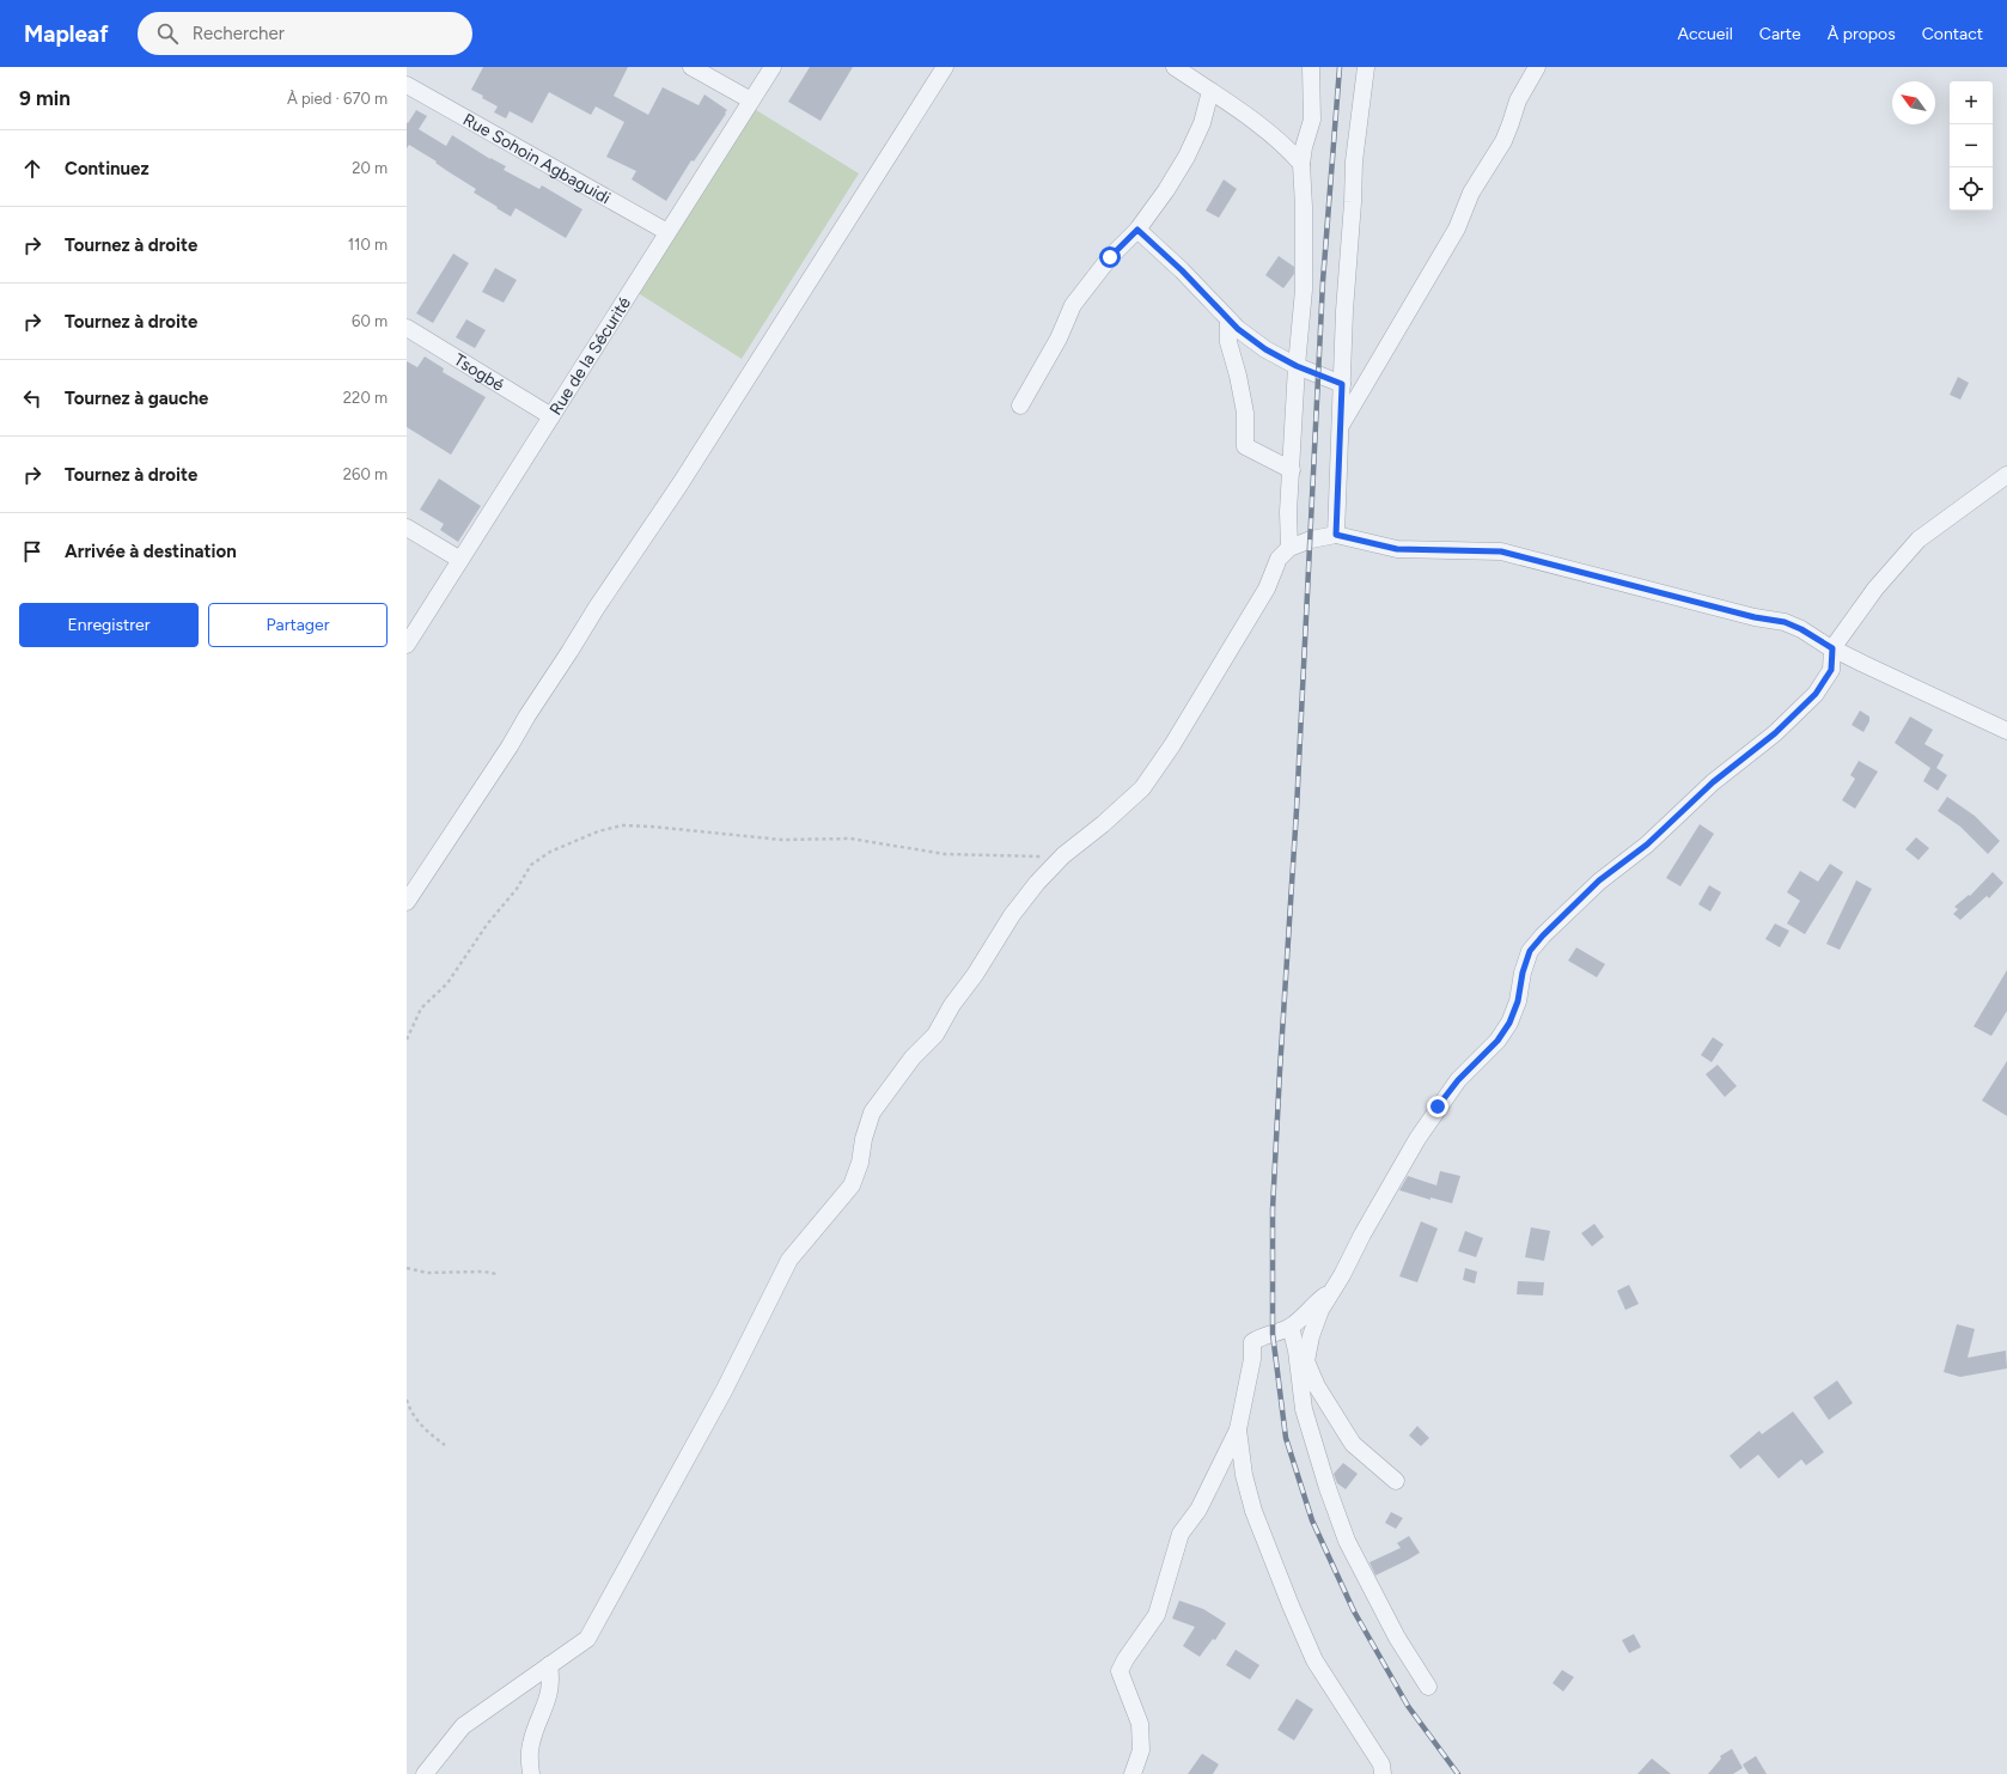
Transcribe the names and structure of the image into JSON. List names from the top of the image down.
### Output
{
  "streets": {
    "street": ["Rue Sohoin Agbaguidi", "Rue de la Sécurité", "Tsogbé"]
  },
  "crossings": [
    ["Rue Sohoin Agbaguidi", "Rue de la Sécurité"],
    ["Rue de la Sécurité", "Tsogbé"]
  ],
  "north": "top left",
  "page": {
    "header": "Mapleaf",
    "search": "Rechercher",
    "nav": [
      "Accueil",
      "Carte",
      "À propos",
      "Contact"
    ],
    "heading": ["9 min", "À pied · 670 m"],
    "map_buttons": ["+", "−"],
    "list": [
      ["Continuez", "20 m"],
      ["Tournez à droite", "110 m"],
      ["Tournez à droite", "60 m"],
      ["Tournez à gauche", "220 m"],
      ["Tournez à droite", "260 m"],
      "Arrivée à destination"
    ],
    "buttons": ["Enregistrer", "Partager"]
  }
}
